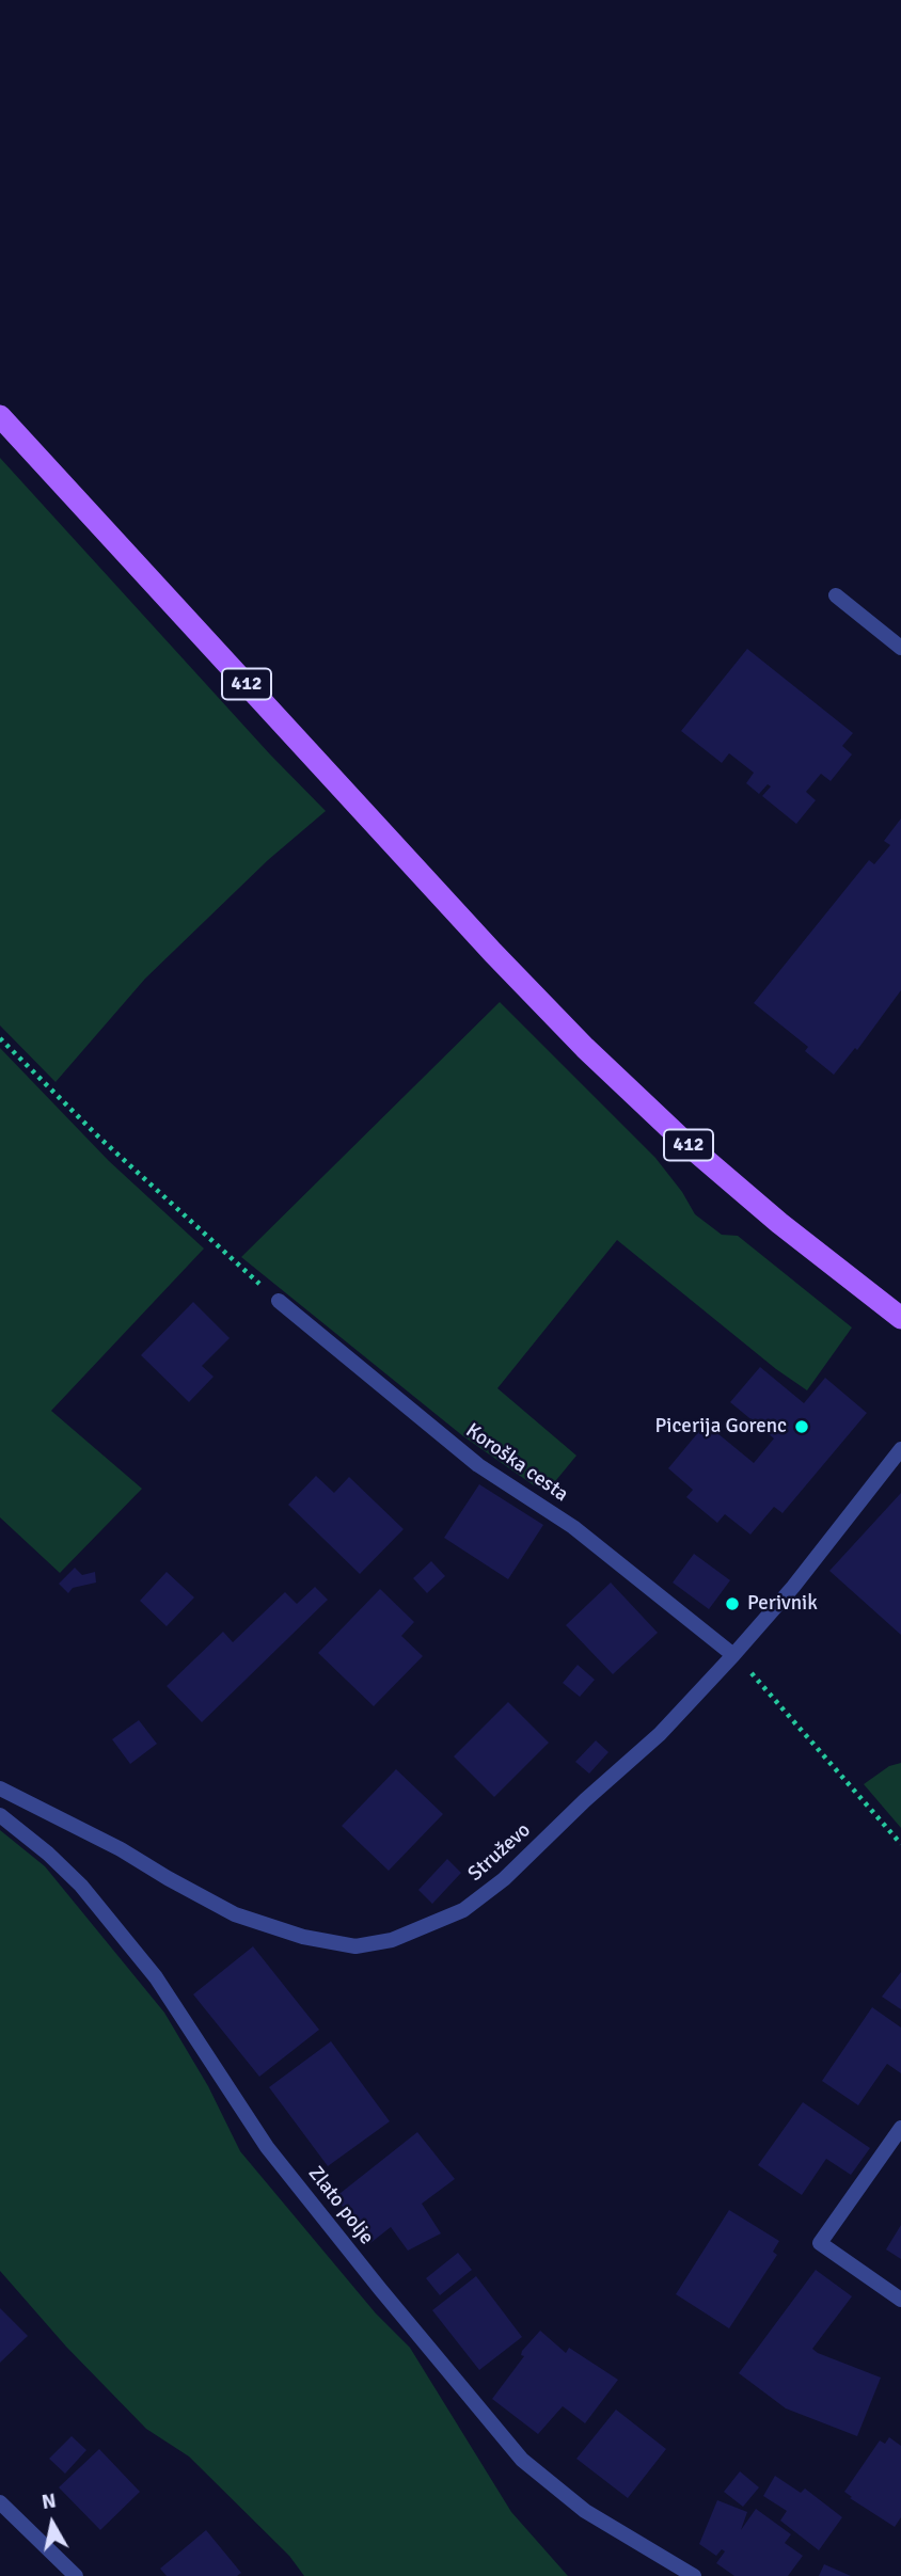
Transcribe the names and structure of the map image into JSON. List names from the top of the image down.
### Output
{
  "streets": {
    "main road": ["412"],
    "street": ["Koroška cesta", "Struževo", "Zlato polje"]
  },
  "crossings": [
    ["Koroška cesta", "Struževo"]
  ],
  "places": ["Picerija Gorenc", "Perivnik"],
  "north": "top"
}
